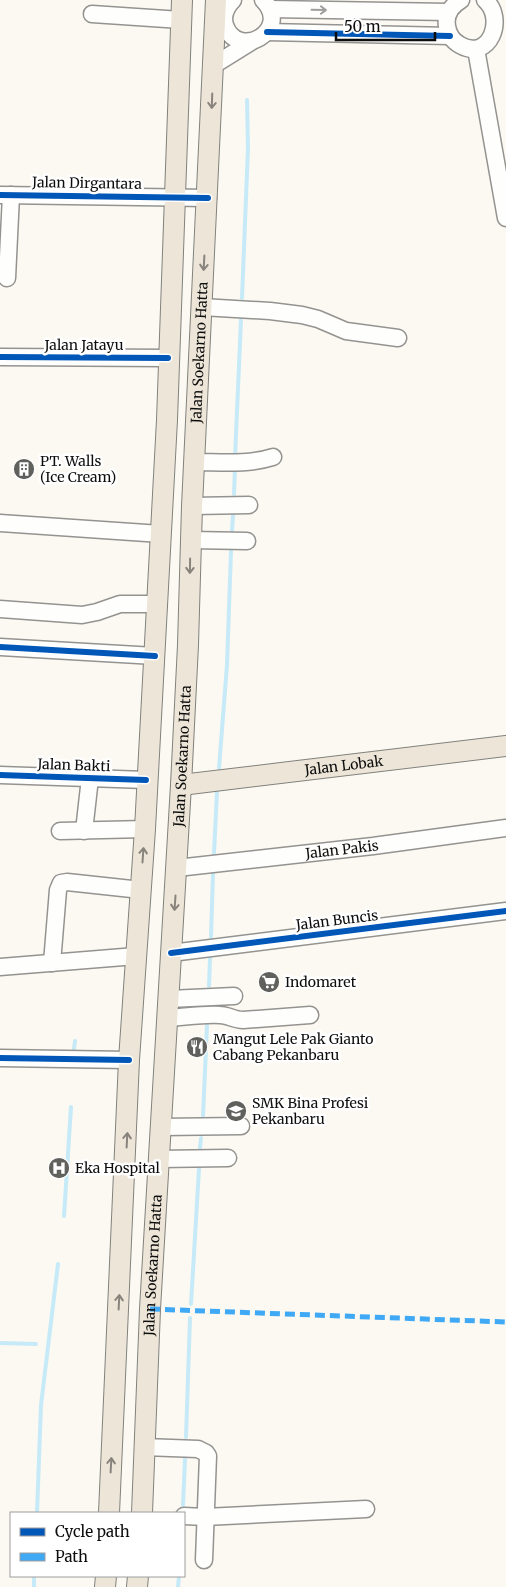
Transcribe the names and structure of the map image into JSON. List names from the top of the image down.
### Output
{
  "streets": {
    "main road": ["Jalan Soekarno Hatta", "Jalan Lobak"],
    "street": [
      "Jalan Dirgantara",
      "Jalan Jatayu",
      "Jalan Bakti",
      "Jalan Pakis",
      "Jalan Buncis"
    ]
  },
  "crossings": [
    ["Jalan Dirgantara", "Jalan Soekarno Hatta"],
    ["Jalan Soekarno Hatta", "Jalan Lobak"],
    ["Jalan Soekarno Hatta", "Jalan Pakis"],
    ["Jalan Soekarno Hatta", "Jalan Buncis"]
  ],
  "places": {
    "building": ["PT. Walls (Ice Cream)"],
    "supermarket": ["Indomaret"],
    "restaurant": ["Mangut Lele Pak Gianto Cabang Pekanbaru"],
    "school or university": ["SMK Bina Profesi Pekanbaru"],
    "hospital": ["Eka Hospital"]
  },
  "legend": ["Cycle path", "Path"],
  "scale_bar": "50 m"
}
